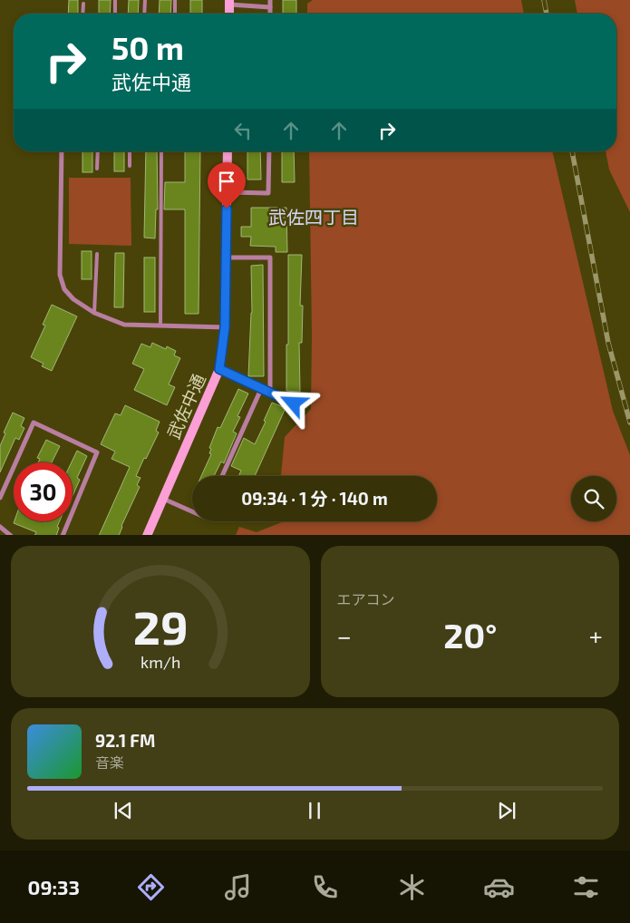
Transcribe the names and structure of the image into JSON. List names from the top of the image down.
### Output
{
  "streets": {
    "street": ["武佐中通"]
  },
  "districts": ["武佐四丁目"],
  "page": {
    "turn": ["50 m", "武佐中通"],
    "limit": "30",
    "trip": "09:34 · 1 分 · 140 m",
    "tile": "エアコン",
    "heat": ["−", "20°", "+"],
    "song": ["92.1 FM", "音楽"],
    "tabs": "09:33",
    "gauge": ["29", "km/h"]
  }
}
